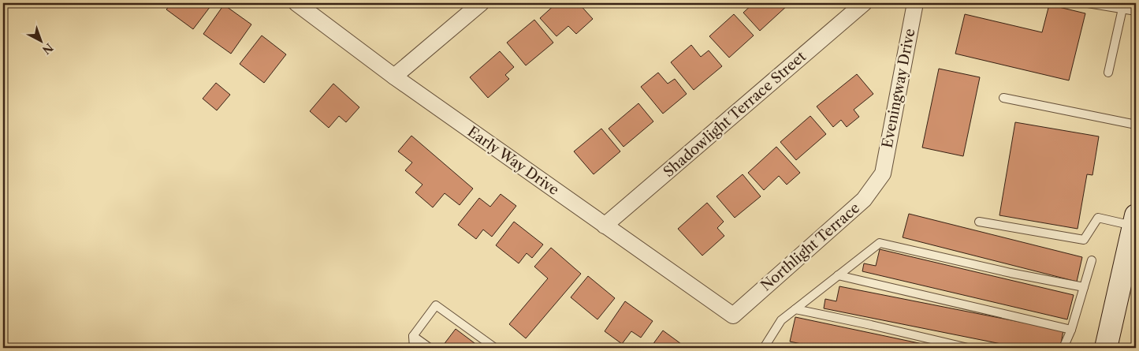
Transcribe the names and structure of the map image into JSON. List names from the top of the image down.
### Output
{
  "streets": {
    "street": [
      "Eveningway Drive",
      "Shadowlight Terrace Street",
      "Early Way Drive",
      "Northlight Terrace"
    ]
  },
  "crossings": [
    ["Eveningway Drive", "Northlight Terrace"],
    ["Shadowlight Terrace Street", "Early Way Drive"],
    ["Early Way Drive", "Northlight Terrace"]
  ],
  "north": "bottom right"
}
